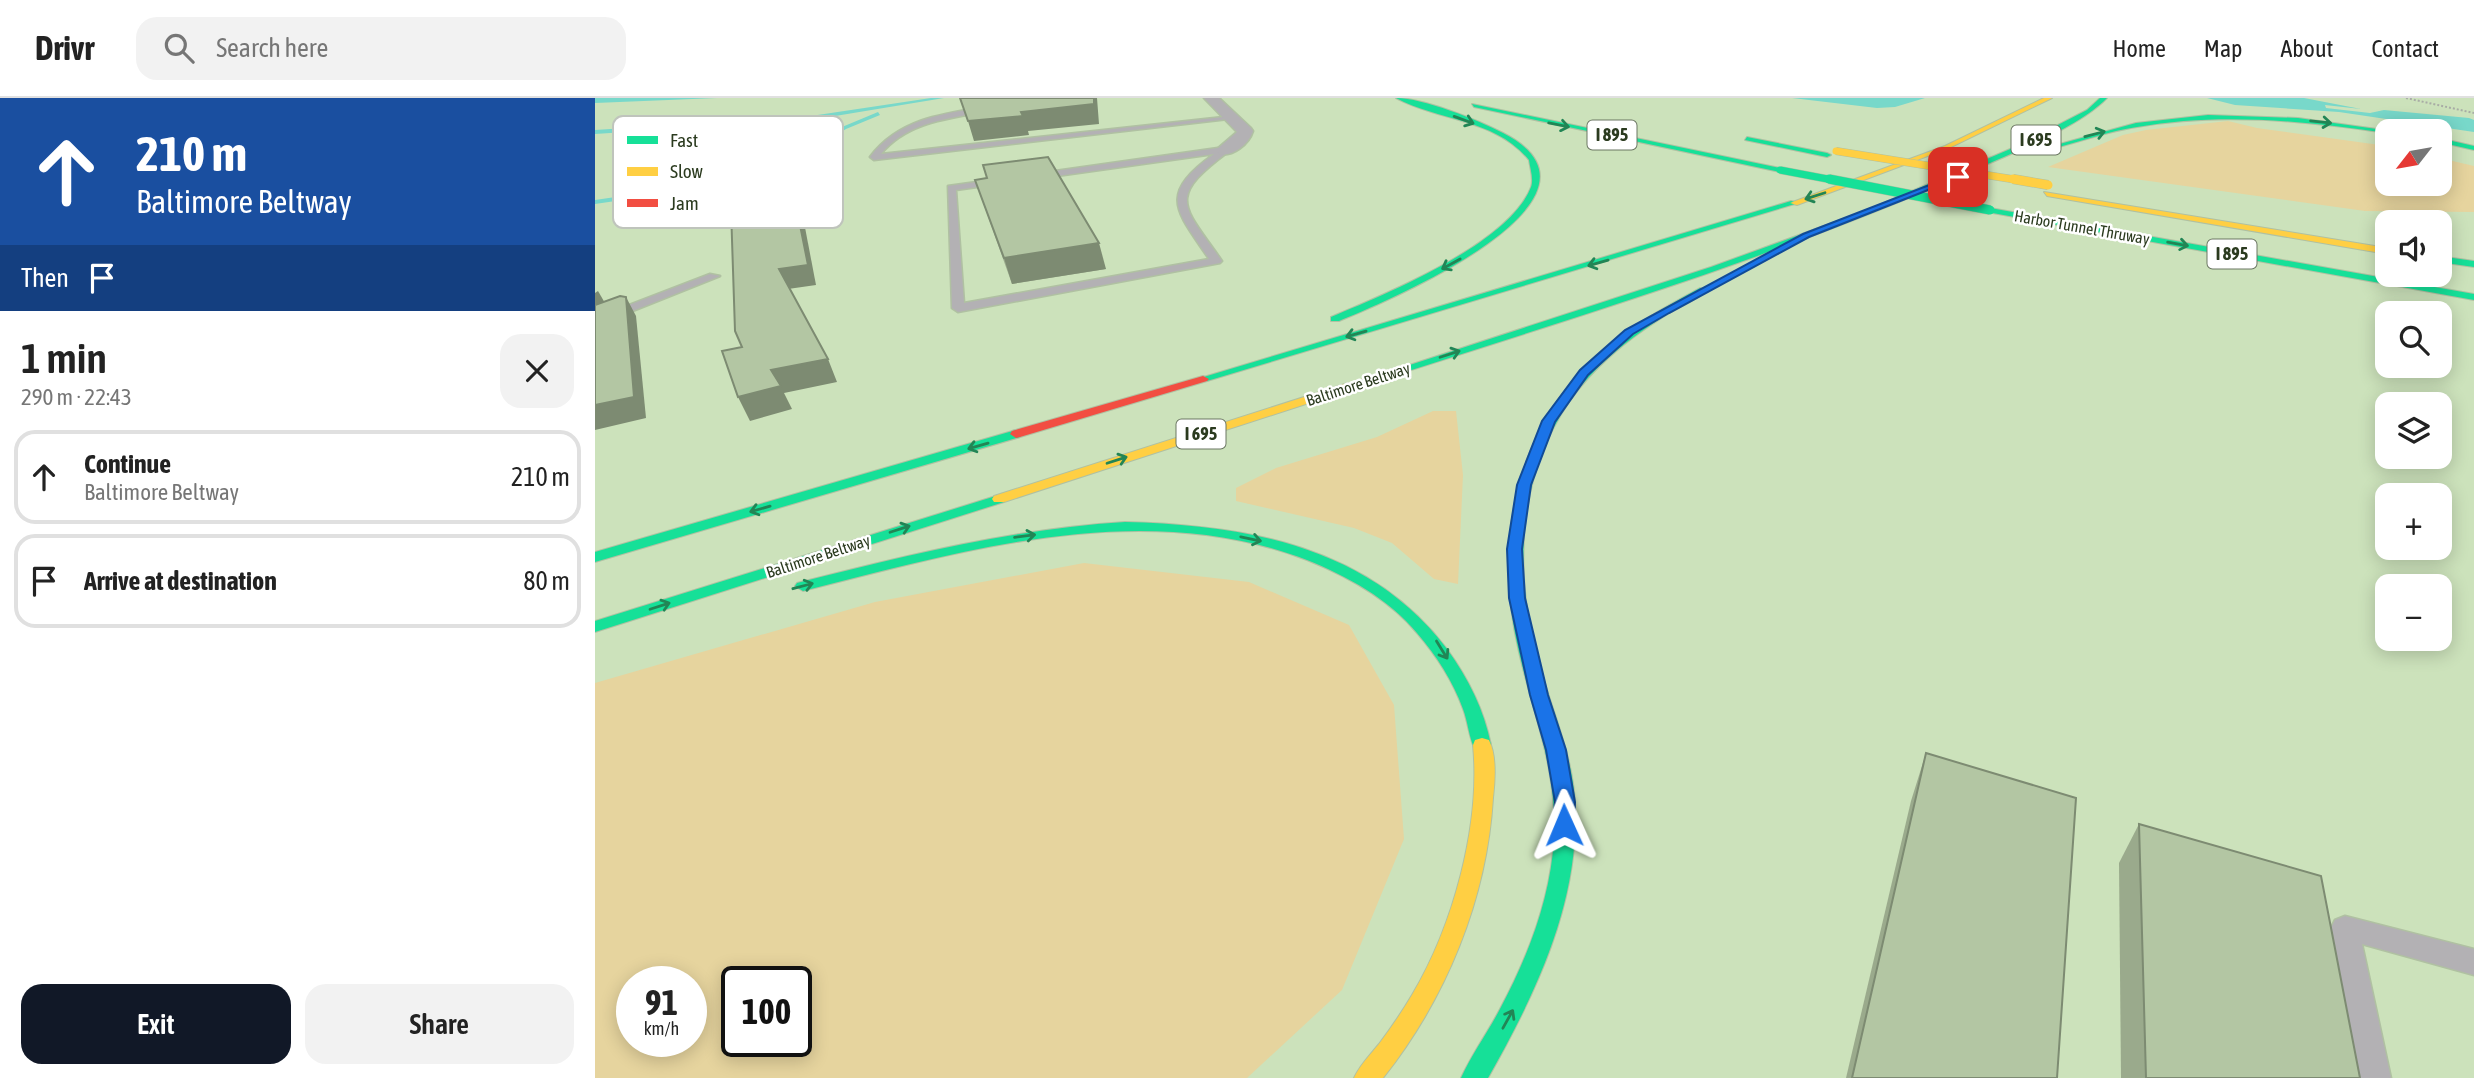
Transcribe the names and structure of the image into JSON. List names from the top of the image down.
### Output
{
  "streets": {
    "highway": [
      "I 895",
      "I 695",
      "Harbor Tunnel Thruway",
      "Baltimore Beltway"
    ]
  },
  "legend": ["Fast", "Slow", "Jam"],
  "north": "bottom left",
  "page": {
    "header": "Drivr",
    "search": "Search here",
    "nav": [
      "Home",
      "Map",
      "About",
      "Contact"
    ],
    "turn": ["210 m", "Baltimore Beltway"],
    "map_buttons": ["+", "−"],
    "then": "Then",
    "heading": ["1 min", "290 m · 22:43"],
    "list": [
      {
        "name": "Continue",
        "note": "Baltimore Beltway",
        "value": "210 m"
      },
      {
        "name": "Arrive at destination",
        "value": "80 m"
      }
    ],
    "speed": "91 km/h",
    "limit": "100",
    "buttons": ["Exit", "Share"]
  }
}
